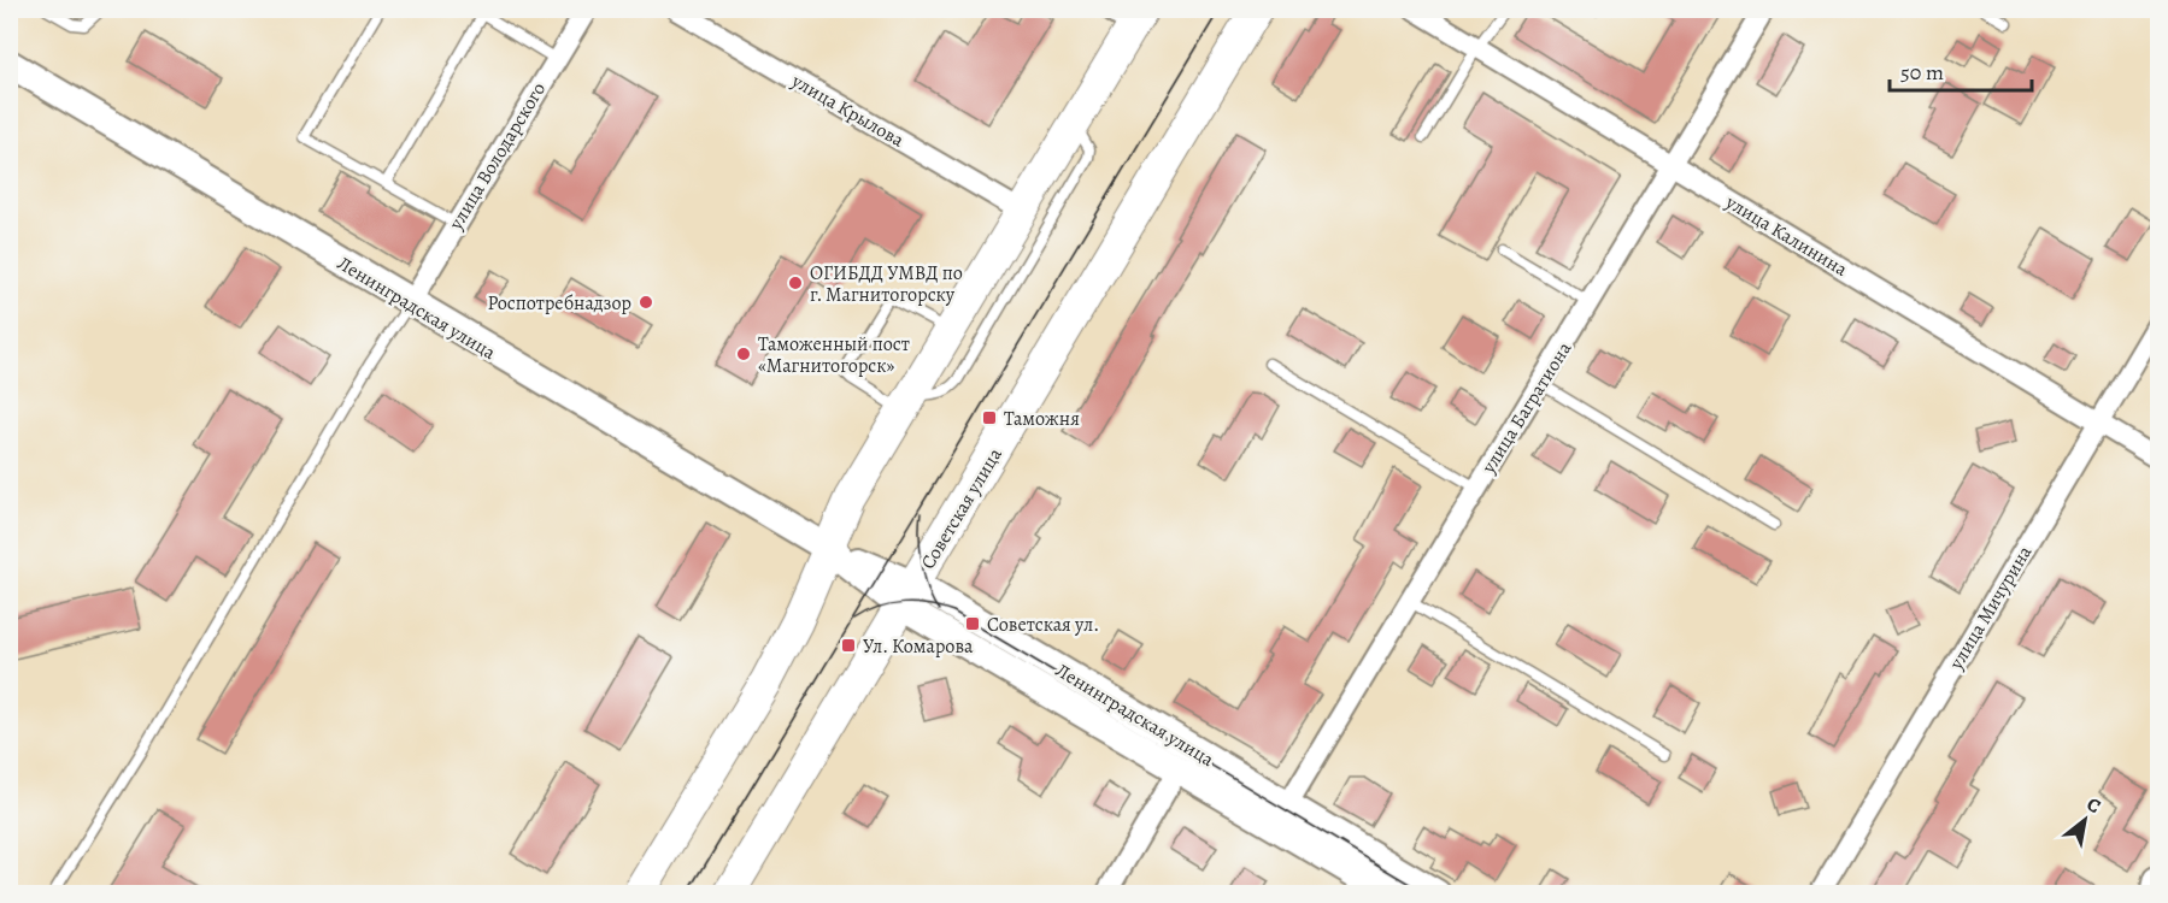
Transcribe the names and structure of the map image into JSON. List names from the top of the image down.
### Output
{
  "streets": {
    "main road": ["Ленинградская улица", "Советская улица"],
    "street": [
      "улица Крылова",
      "улица Володарского",
      "улица Калинина",
      "улица Багратиона",
      "улица Мичурина"
    ]
  },
  "crossings": [
    ["улица Володарского", "Ленинградская улица"],
    ["улица Калинина", "улица Багратиона"],
    ["улица Калинина", "улица Мичурина"],
    ["Ленинградская улица", "улица Багратиона"],
    ["Ленинградская улица", "Советская улица"]
  ],
  "places": {
    "other": ["ОГИБДД УМВД по г. Магнитогорску", "Роспотребнадзор", "Таможенный пост «Магнитогорск»"],
    "transit": ["Таможня", "Советская ул.", "Ул. Комарова"]
  },
  "scale_bar": "50 m",
  "north": "top right"
}
